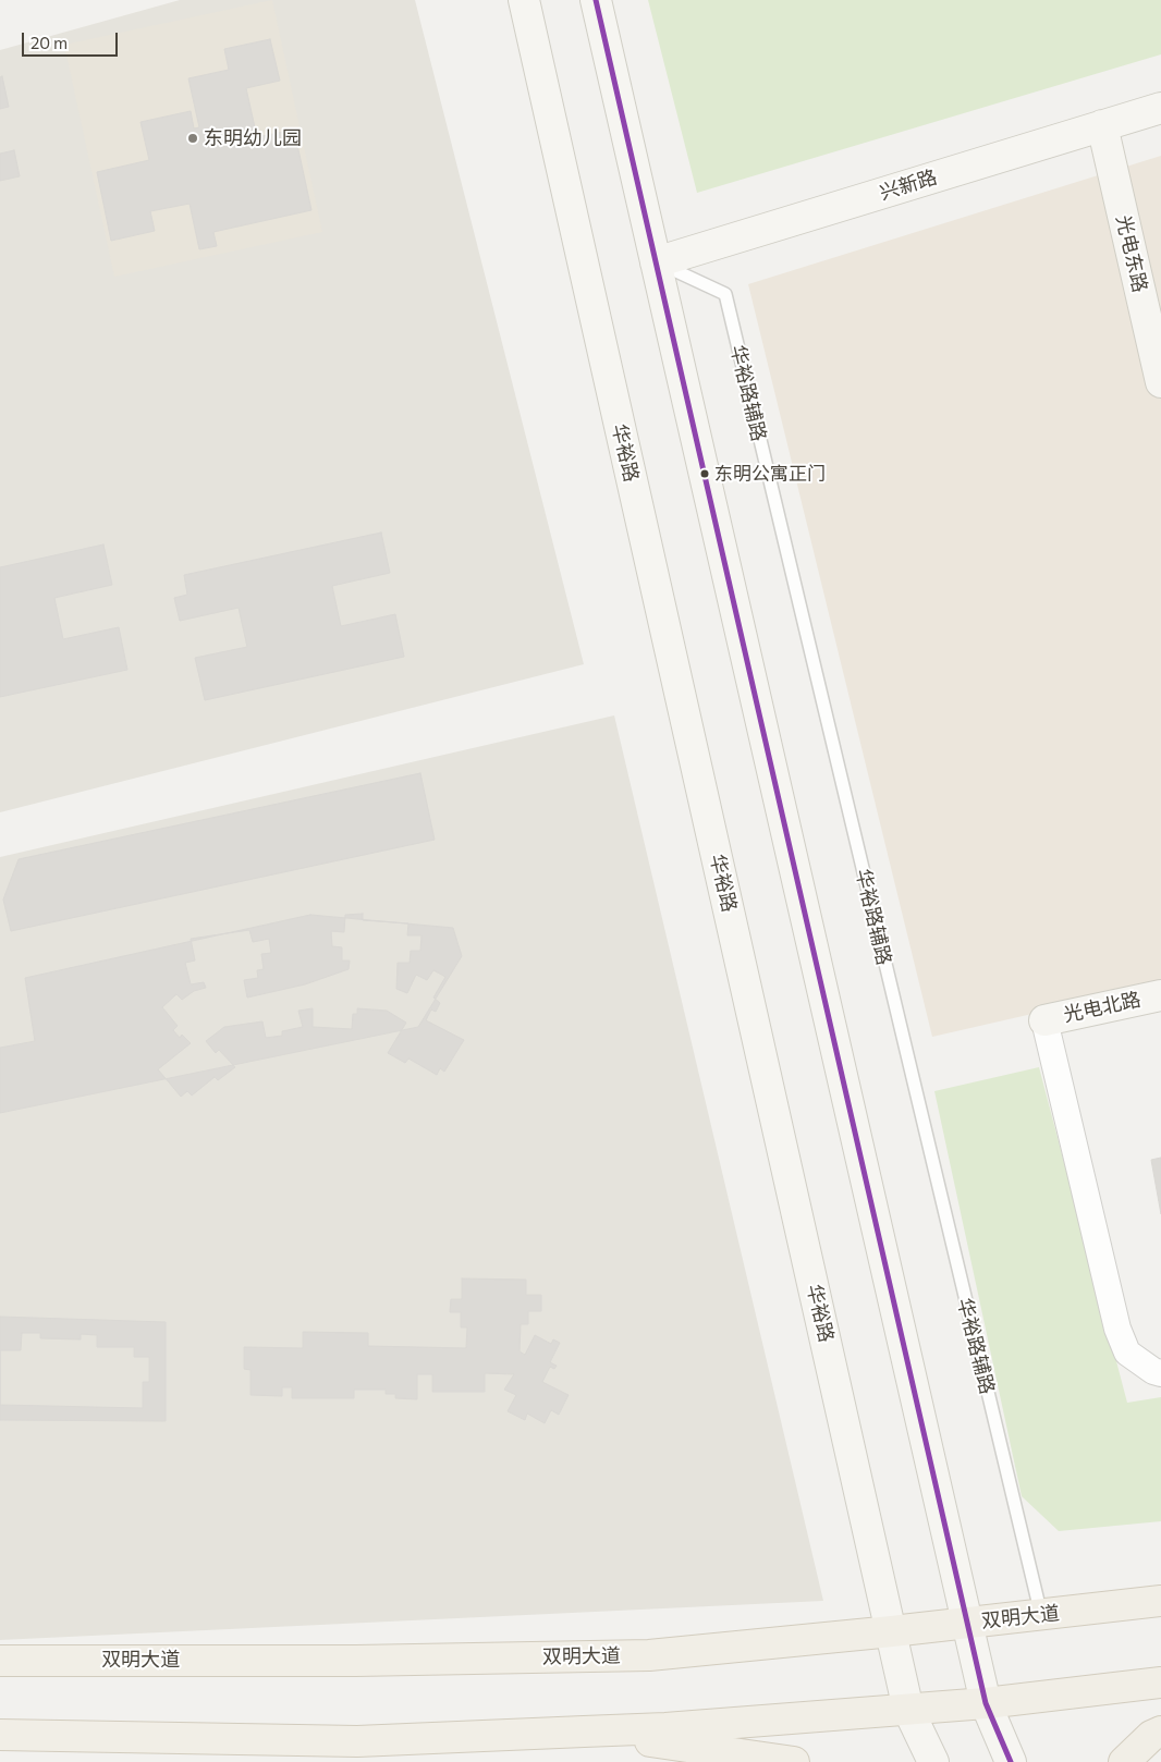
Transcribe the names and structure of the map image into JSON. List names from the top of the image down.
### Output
{
  "streets": {
    "main road": [
      "兴新路",
      "光电东路",
      "华裕路",
      "光电北路",
      "双明大道"
    ],
    "lane": ["华裕路辅路"]
  },
  "crossings": [
    ["兴新路", "光电东路"],
    ["兴新路", "华裕路辅路"],
    ["华裕路辅路", "双明大道"],
    ["华裕路", "双明大道"]
  ],
  "places": ["东明幼儿园", "东明公寓正门"],
  "scale_bar": "20 m"
}
